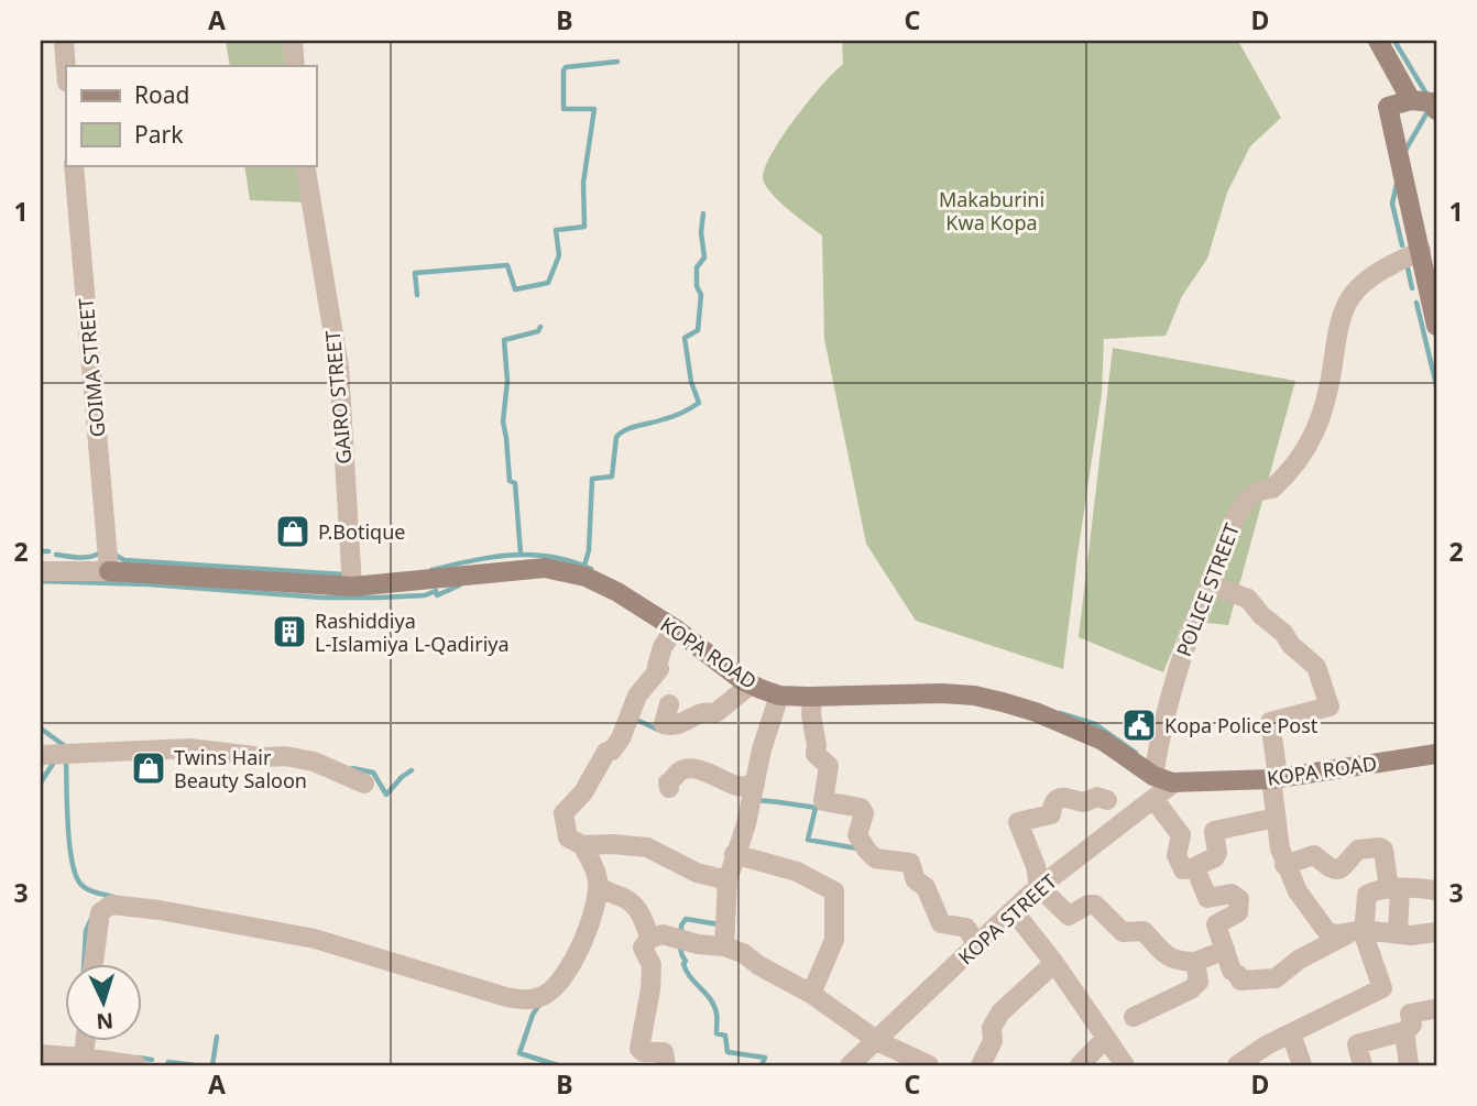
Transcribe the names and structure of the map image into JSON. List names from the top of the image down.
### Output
{
  "streets": {
    "street": [
      "GOIMA STREET",
      "GAIRO STREET",
      "POLICE STREET",
      "KOPA ROAD",
      "KOPA STREET"
    ]
  },
  "crossings": [
    ["GOIMA STREET", "KOPA ROAD"],
    ["GAIRO STREET", "KOPA ROAD"],
    ["POLICE STREET", "KOPA ROAD"],
    ["KOPA ROAD", "KOPA STREET"]
  ],
  "parks": ["Makaburini Kwa Kopa"],
  "places": {
    "shop": ["P.Botique", "Twins Hair Beauty Saloon"],
    "building": ["Rashiddiya L-Islamiya L-Qadiriya"],
    "public building": ["Kopa Police Post"]
  },
  "legend": ["Road", "Park"],
  "north": "bottom",
  "grid": {
    "columns": [
      "A",
      "B",
      "C",
      "D"
    ],
    "rows": ["1", "2", "3"]
  }
}
